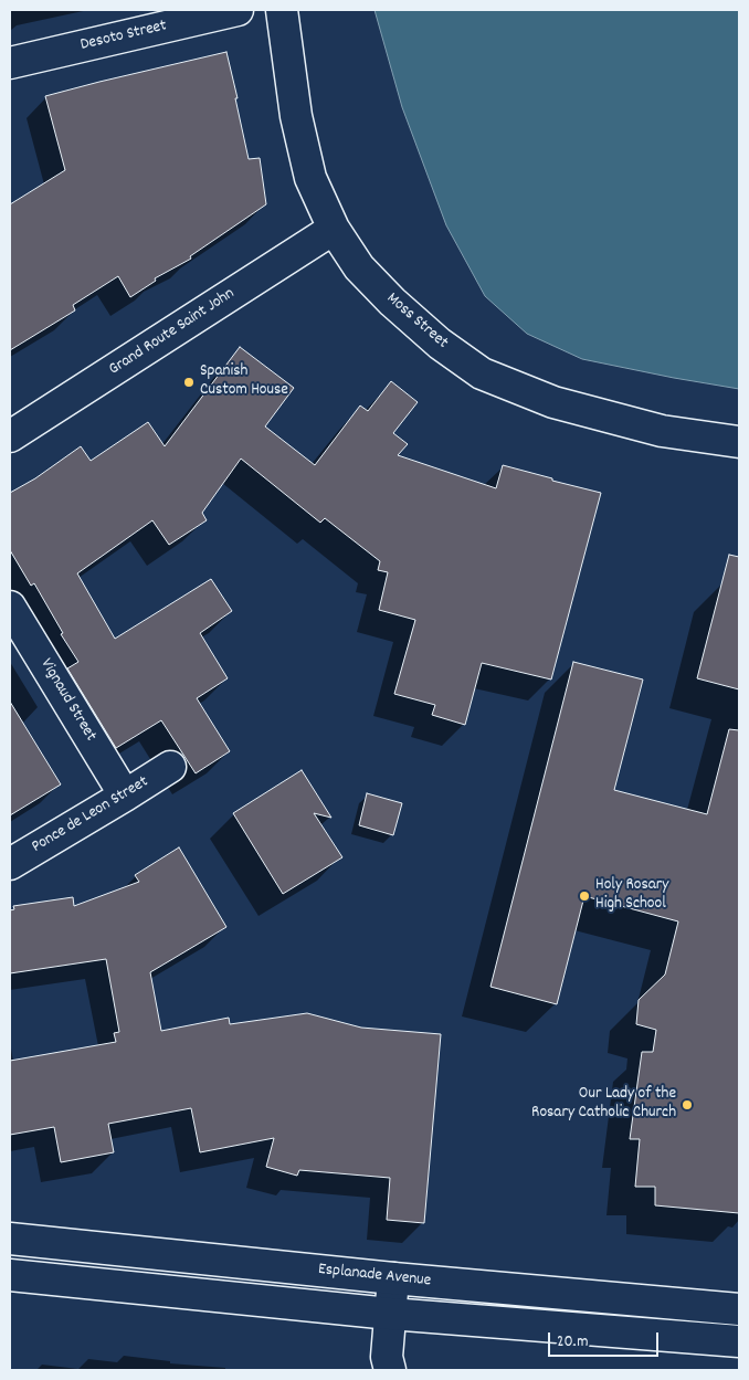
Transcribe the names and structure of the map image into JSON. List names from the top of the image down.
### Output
{
  "streets": {
    "street": [
      "Desoto Street",
      "Moss Street",
      "Grand Route Saint John",
      "Vignaud Street",
      "Ponce de Leon Street",
      "Esplanade Avenue"
    ]
  },
  "crossings": [
    ["Moss Street", "Grand Route Saint John"],
    ["Vignaud Street", "Ponce de Leon Street"]
  ],
  "places": ["Spanish Custom House", "Holy Rosary High School", "Our Lady of the Rosary Catholic Church"],
  "scale_bar": "20 m"
}
